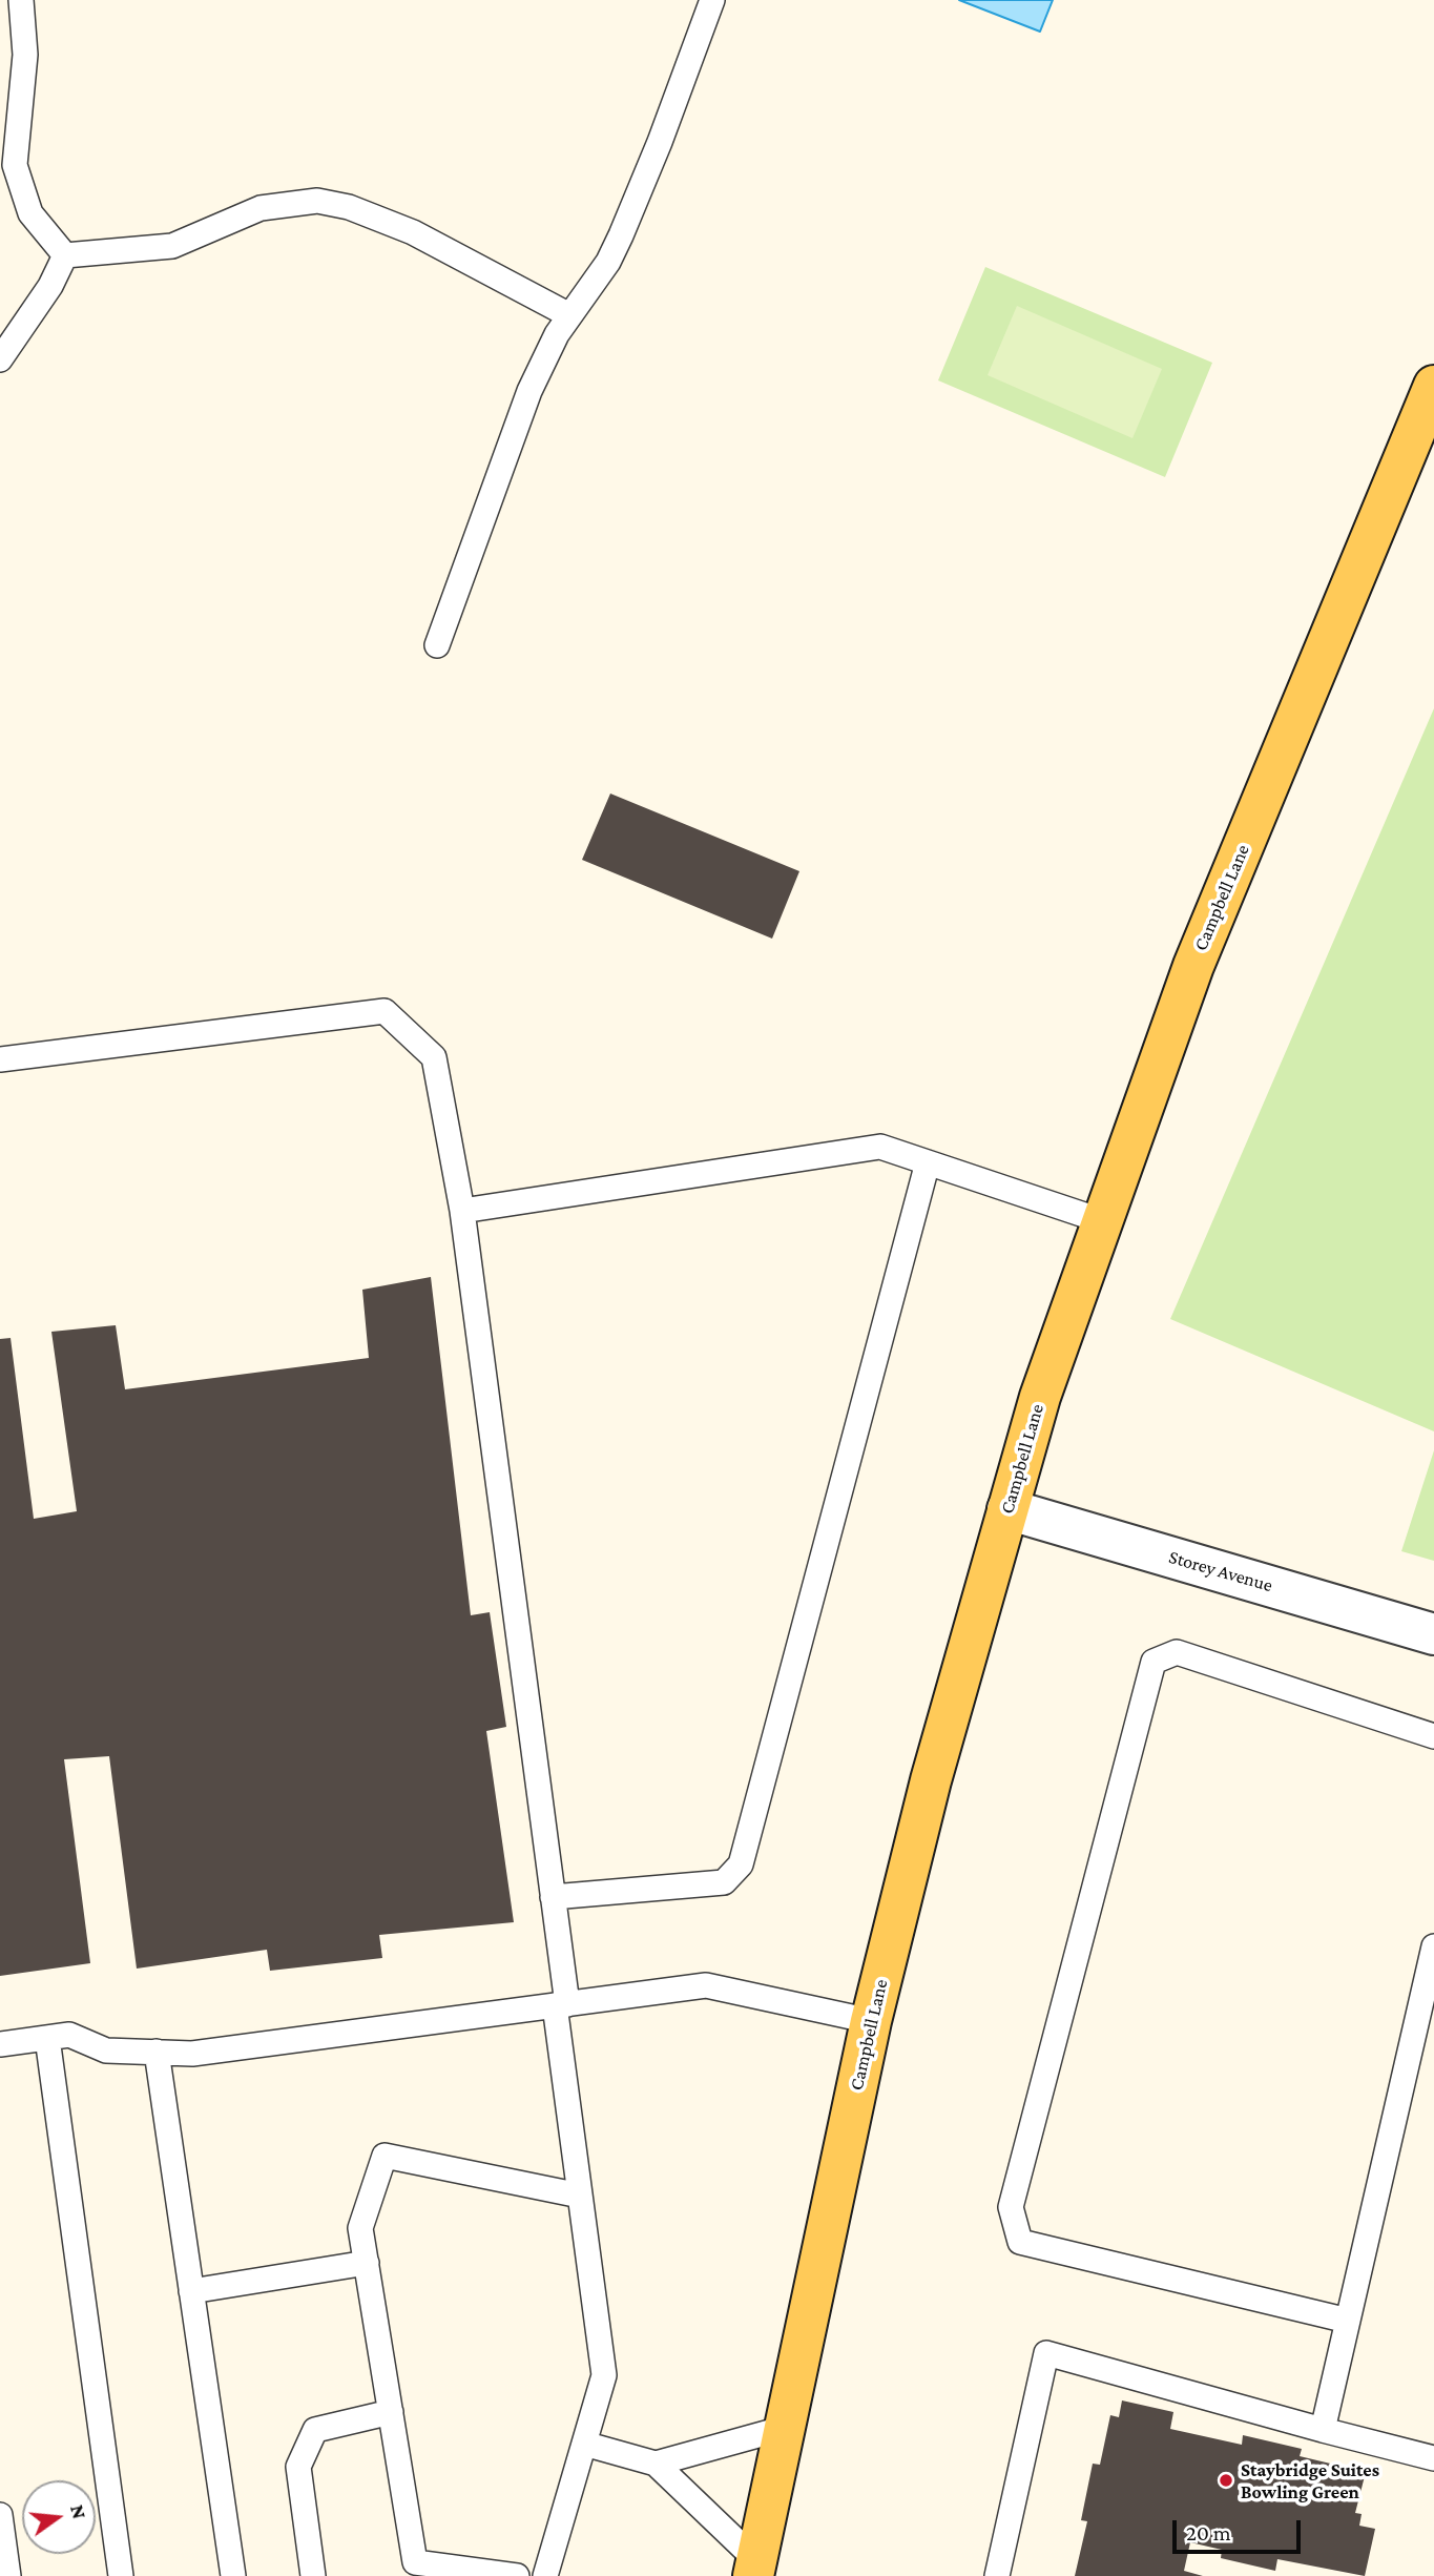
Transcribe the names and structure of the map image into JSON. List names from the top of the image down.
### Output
{
  "streets": {
    "main road": ["Campbell Lane"],
    "street": ["Storey Avenue"]
  },
  "crossings": [
    ["Campbell Lane", "Storey Avenue"]
  ],
  "places": ["Staybridge Suites Bowling Green"],
  "scale_bar": "20 m",
  "north": "right"
}
